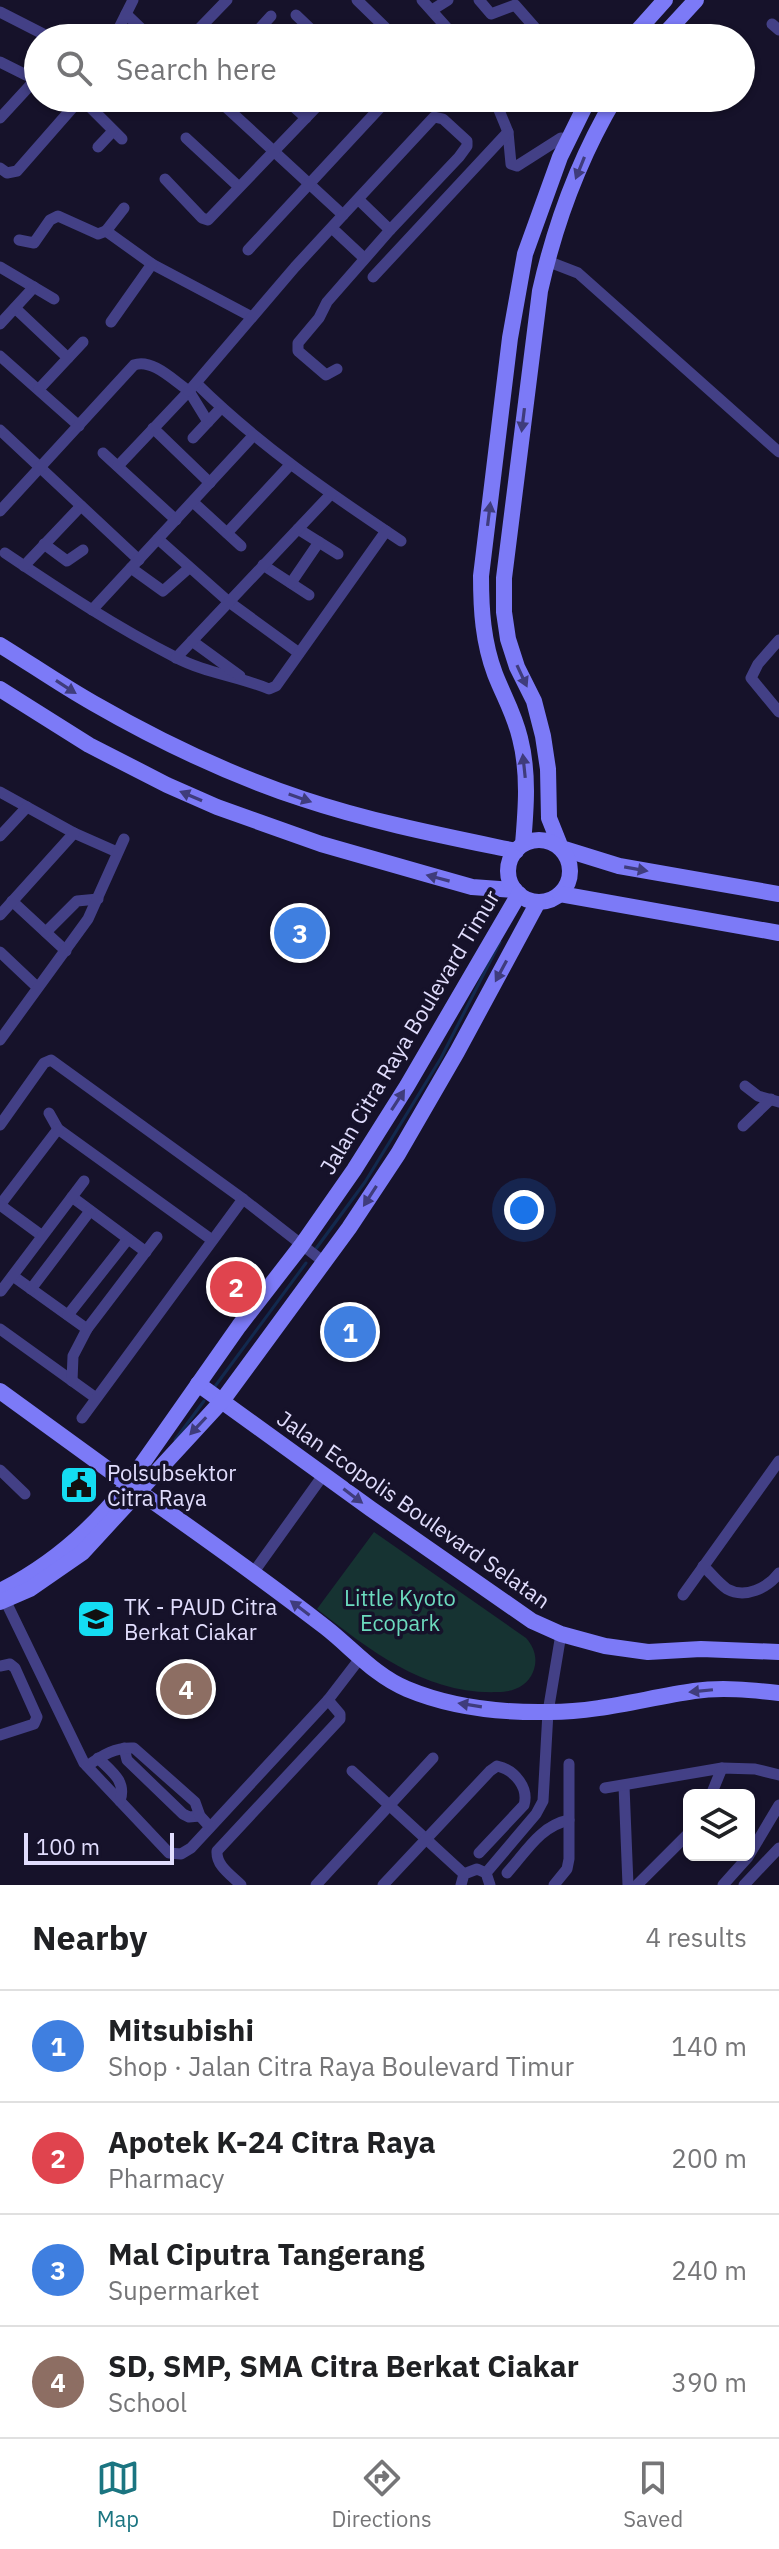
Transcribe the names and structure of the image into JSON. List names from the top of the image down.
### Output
{
  "streets": {
    "street": ["Jalan Citra Raya Boulevard Timur", "Jalan Ecopolis Boulevard Selatan"]
  },
  "crossings": [
    ["Jalan Citra Raya Boulevard Timur", "Jalan Ecopolis Boulevard Selatan"]
  ],
  "parks": ["Little Kyoto Ecopark"],
  "places": {
    "public building": ["Polsubsektor Citra Raya"],
    "school or university": ["TK - PAUD Citra Berkat Ciakar"]
  },
  "scale_bar": "100 m",
  "page": {
    "search": "Search here",
    "pins": [
      "3",
      "2",
      "1",
      "4"
    ],
    "scale": "100 m",
    "heading": ["Nearby", "4 results"],
    "list": [
      {
        "mark": "1",
        "name": "Mitsubishi",
        "note": "Shop · Jalan Citra Raya Boulevard Timur",
        "value": "140 m"
      },
      {
        "mark": "2",
        "name": "Apotek K-24 Citra Raya",
        "note": "Pharmacy",
        "value": "200 m"
      },
      {
        "mark": "3",
        "name": "Mal Ciputra Tangerang",
        "note": "Supermarket",
        "value": "240 m"
      },
      {
        "mark": "4",
        "name": "SD, SMP, SMA Citra Berkat Ciakar",
        "note": "School",
        "value": "390 m"
      }
    ],
    "nav": ["Map", "Directions", "Saved"]
  }
}
